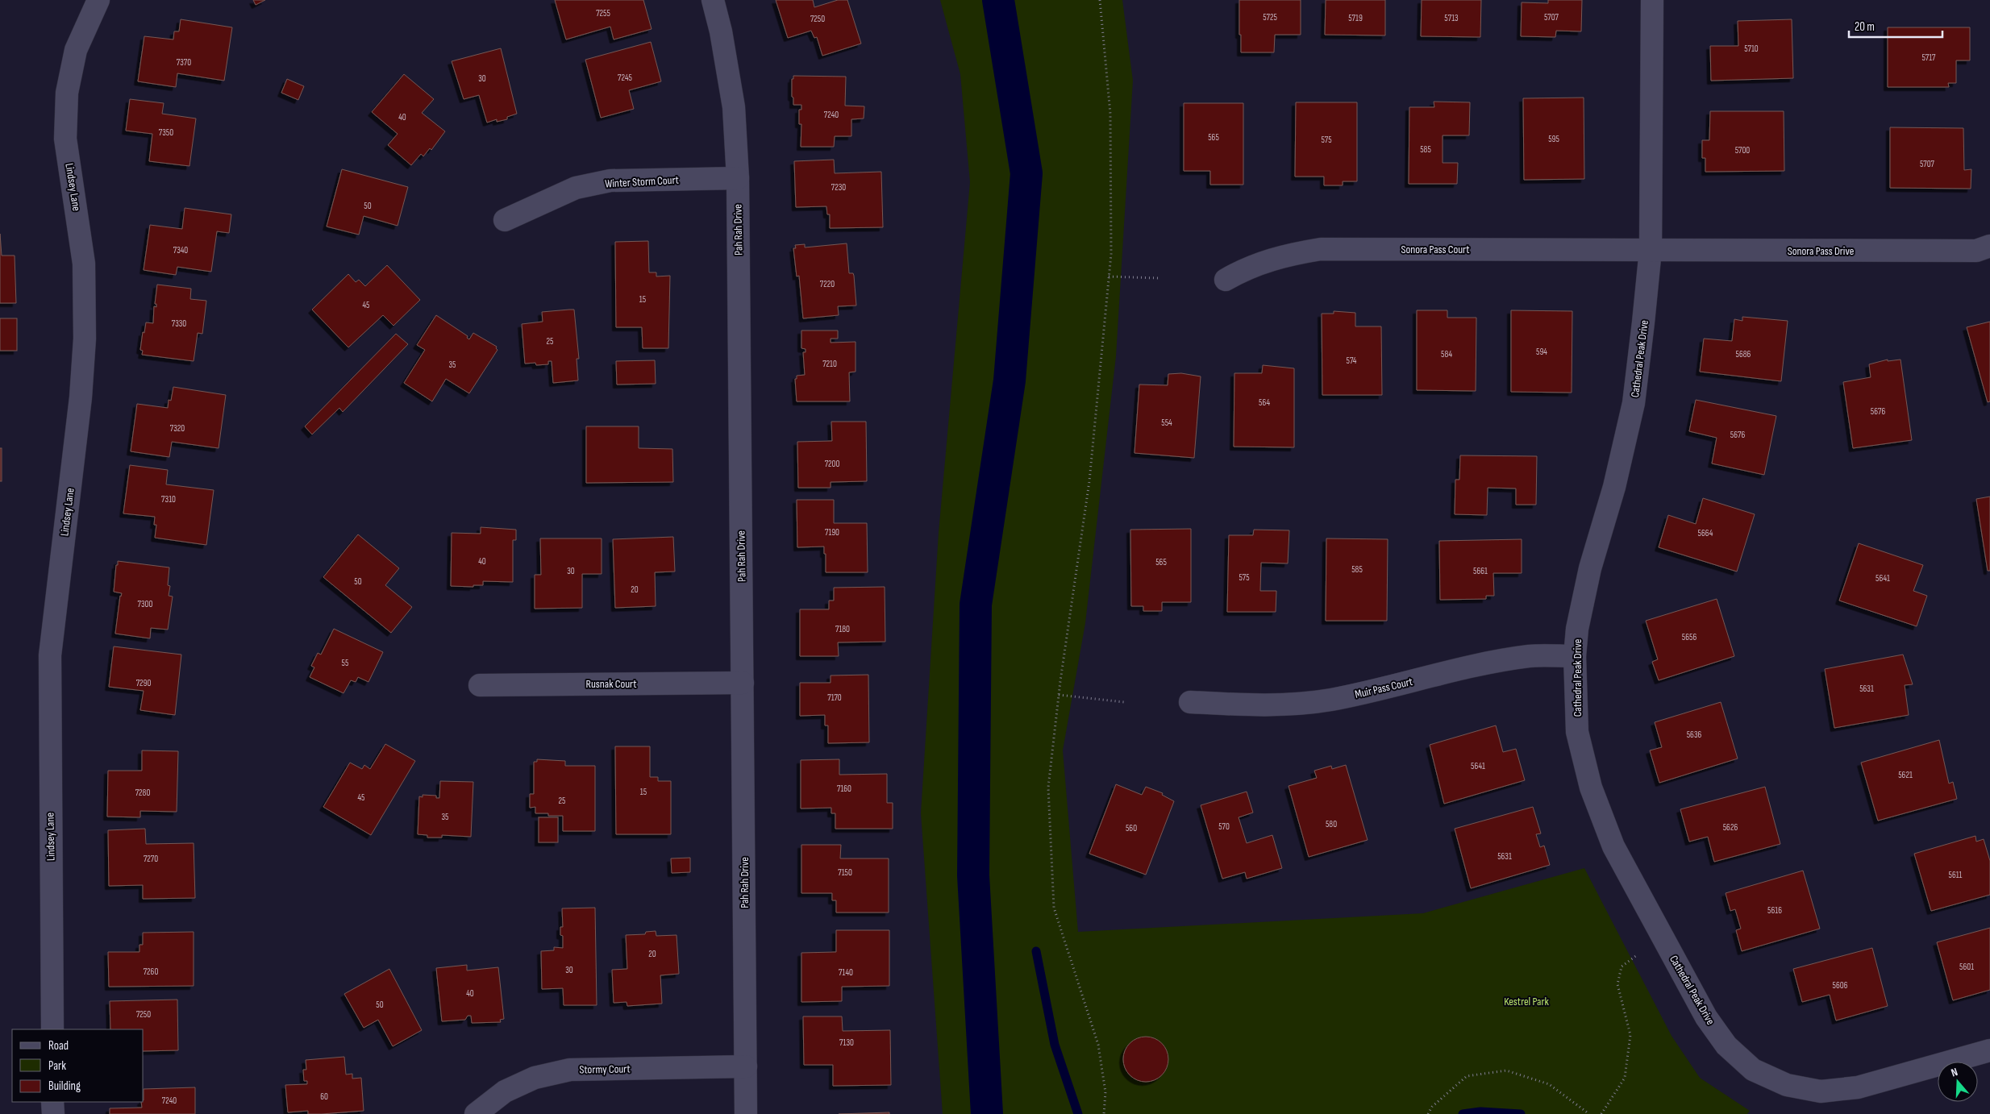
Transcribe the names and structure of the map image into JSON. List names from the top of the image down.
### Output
{
  "streets": {
    "street": [
      "Winter Storm Court",
      "Lindsey Lane",
      "Pah Rah Drive",
      "Sonora Pass Court",
      "Sonora Pass Drive",
      "Cathedral Peak Drive",
      "Rusnak Court",
      "Muir Pass Court",
      "Stormy Court"
    ]
  },
  "crossings": [
    ["Winter Storm Court", "Pah Rah Drive"],
    ["Pah Rah Drive", "Rusnak Court"],
    ["Pah Rah Drive", "Stormy Court"],
    ["Sonora Pass Court", "Sonora Pass Drive"],
    ["Sonora Pass Court", "Cathedral Peak Drive"],
    ["Sonora Pass Drive", "Cathedral Peak Drive"],
    ["Cathedral Peak Drive", "Muir Pass Court"]
  ],
  "parks": ["Kestrel Park"],
  "house_numbers": [
    "7255",
    "5725",
    "5707",
    "5719",
    "5713",
    "7250",
    "5710",
    "5717",
    "7370",
    "7245",
    "30",
    "7240",
    "40",
    "7350",
    "565",
    "595",
    "575",
    "585",
    "5700",
    "5707",
    "7230",
    "50",
    "7340",
    "7220",
    "15",
    "45",
    "7330",
    "25",
    "594",
    "584",
    "5686",
    "574",
    "7210",
    "35",
    "564",
    "5676",
    "554",
    "7320",
    "5676",
    "7200",
    "7310",
    "7190",
    "5664",
    "40",
    "565",
    "585",
    "30",
    "5661",
    "575",
    "5641",
    "50",
    "20",
    "7300",
    "7180",
    "5656",
    "55",
    "7290",
    "5631",
    "7170",
    "5636",
    "5641",
    "5621",
    "7160",
    "15",
    "7280",
    "45",
    "25",
    "35",
    "580",
    "570",
    "5626",
    "560",
    "5631",
    "7270",
    "7150",
    "5611",
    "5616",
    "20",
    "5601",
    "30",
    "7260",
    "7140",
    "5606",
    "40",
    "50",
    "7250",
    "7130",
    "60",
    "7240"
  ],
  "legend": ["Road", "Park", "Building"],
  "scale_bar": "20 m",
  "north": "top"
}
